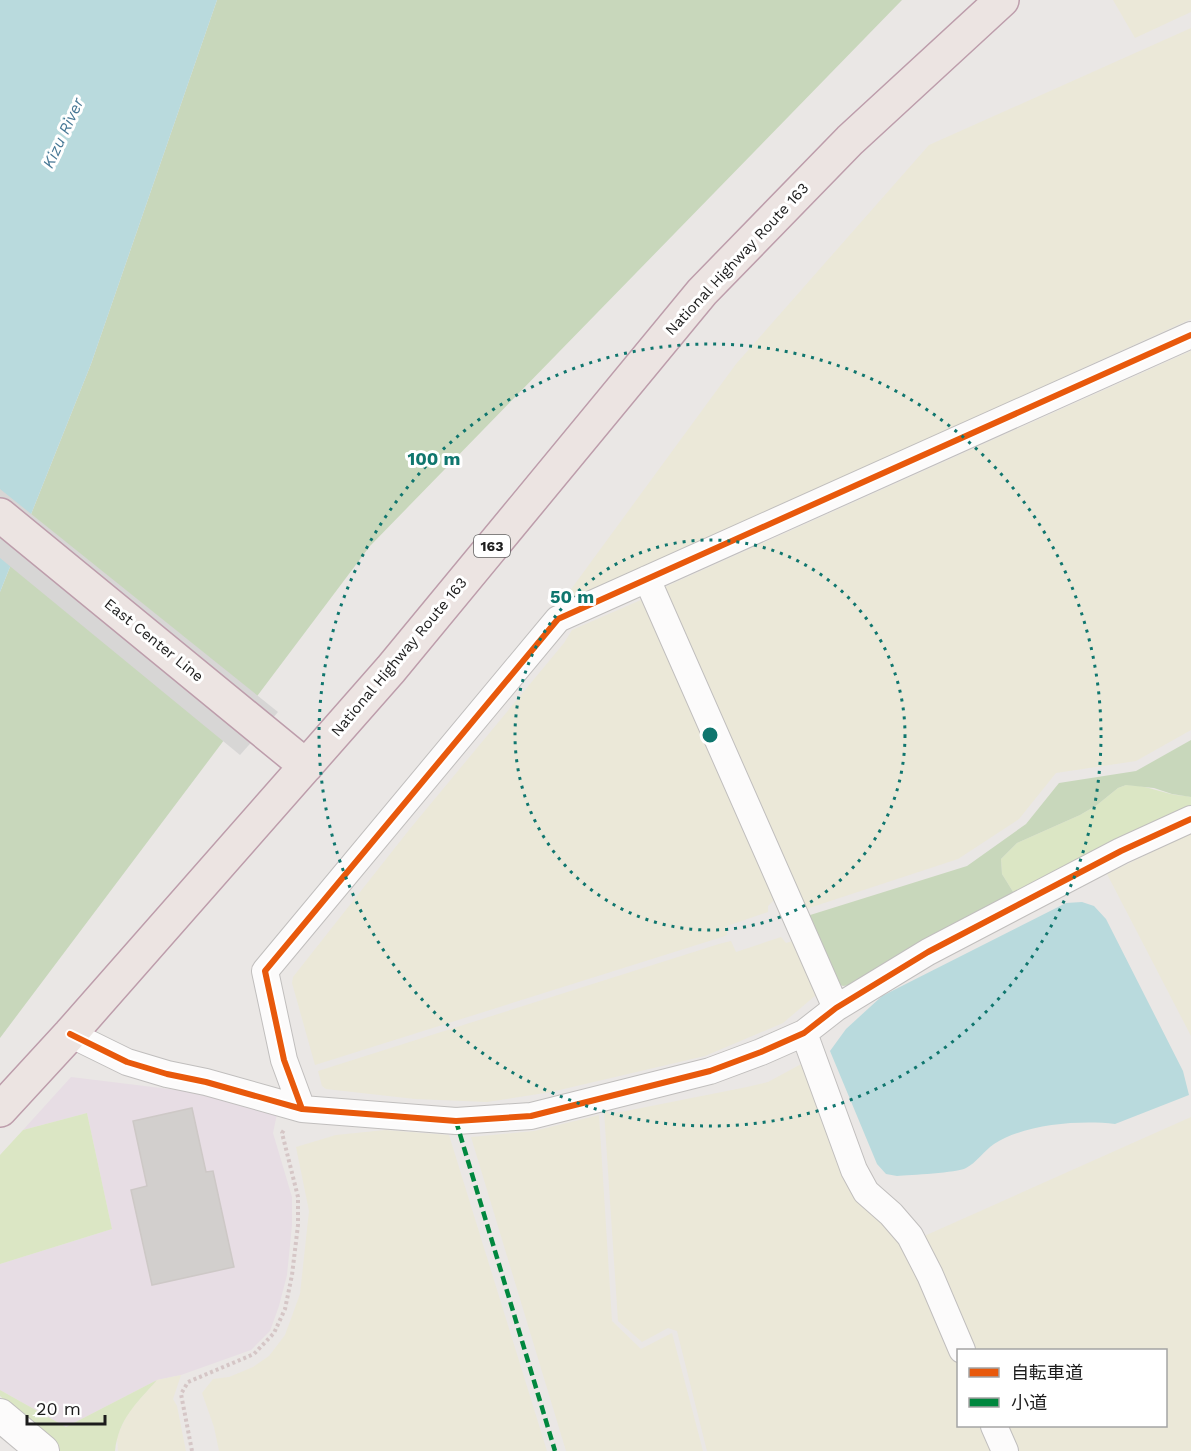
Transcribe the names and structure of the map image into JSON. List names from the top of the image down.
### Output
{
  "streets": {
    "highway": ["National Highway Route 163", "163", "East Center Line"]
  },
  "crossings": [
    ["National Highway Route 163", "East Center Line"]
  ],
  "water": ["Kizu River"],
  "legend": ["自転車道", "小道"],
  "scale_bar": "20 m",
  "rings": ["100 m", "50 m"]
}
